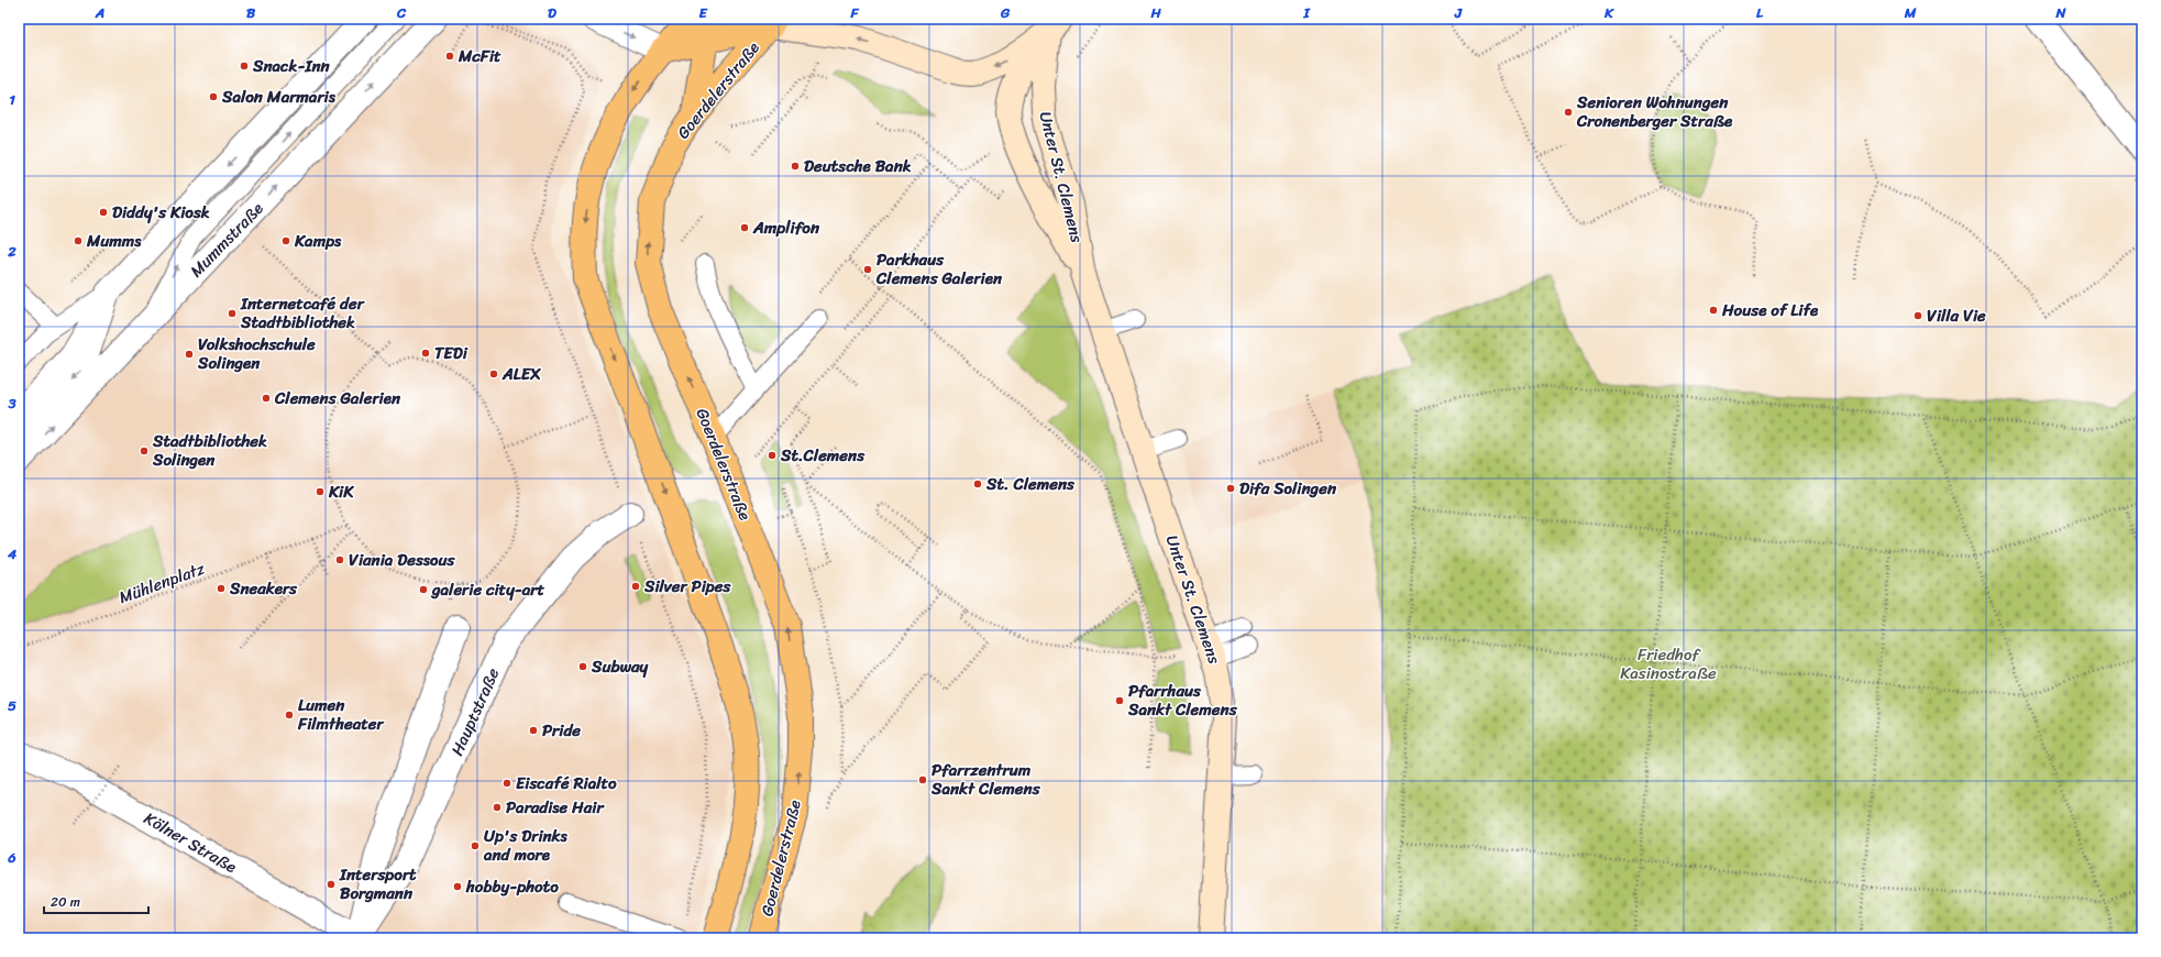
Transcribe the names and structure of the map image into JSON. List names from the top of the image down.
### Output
{
  "streets": {
    "main road": ["Goerdelerstraße"],
    "street": [
      "Unter St. Clemens",
      "Mummstraße",
      "Hauptstraße",
      "Kölner Straße"
    ],
    "path": ["Mühlenplatz"]
  },
  "crossings": [
    ["Hauptstraße", "Kölner Straße"]
  ],
  "parks": ["Friedhof Kasinostraße"],
  "places": [
    "McFit",
    "Snack-Inn",
    "Salon Marmaris",
    "Senioren Wohnungen Cronenberger Straße",
    "Deutsche Bank",
    "Diddy's Kiosk",
    "Amplifon",
    "Mumms",
    "Kamps",
    "Parkhaus Clemens Galerien",
    "House of Life",
    "Internetcafé der Stadtbibliothek",
    "Villa Vie",
    "TEDi",
    "Volkshochschule Solingen",
    "ALEX",
    "Clemens Galerien",
    "Stadtbibliothek Solingen",
    "St.Clemens",
    "St. Clemens",
    "Difa Solingen",
    "KiK",
    "Viania Dessous",
    "Silver Pipes",
    "Sneakers",
    "galerie city-art",
    "Subway",
    "Pfarrhaus Sankt Clemens",
    "Lumen Filmtheater",
    "Pride",
    "Pfarrzentrum Sankt Clemens",
    "Eiscafé Rialto",
    "Paradise Hair",
    "Up's Drinks and more",
    "Intersport Borgmann",
    "hobby-photo"
  ],
  "scale_bar": "20 m",
  "grid": {
    "columns": [
      "A",
      "B",
      "C",
      "D",
      "E",
      "F",
      "G",
      "H",
      "I",
      "J",
      "K",
      "L",
      "M",
      "N"
    ],
    "rows": [
      "1",
      "2",
      "3",
      "4",
      "5",
      "6"
    ]
  }
}
